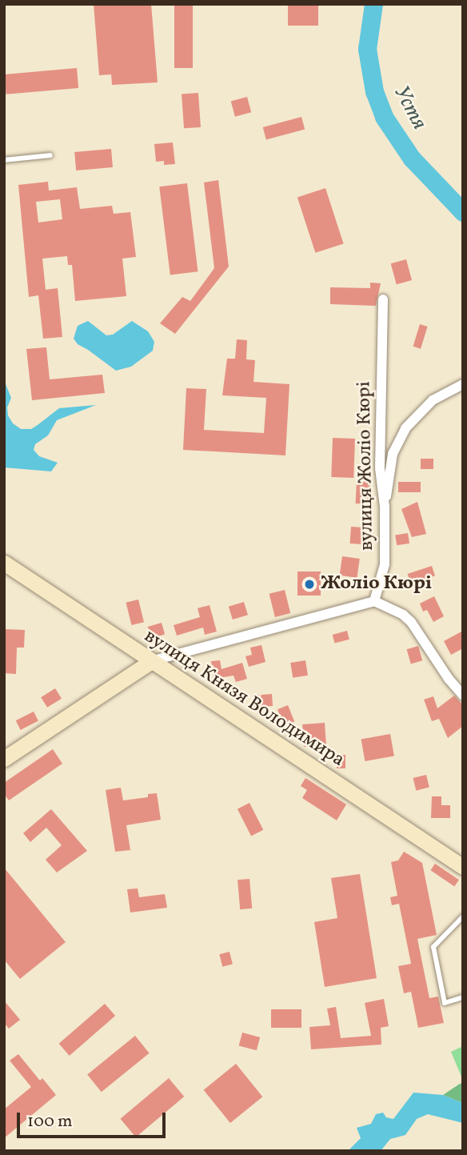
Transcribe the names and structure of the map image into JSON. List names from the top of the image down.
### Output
{
  "streets": {
    "main road": ["вулиця Князя Володимира"],
    "street": ["вулиця Жоліо Кюрі"]
  },
  "water": ["Устя"],
  "places": ["Жоліо Кюрі"],
  "scale_bar": "100 m"
}
